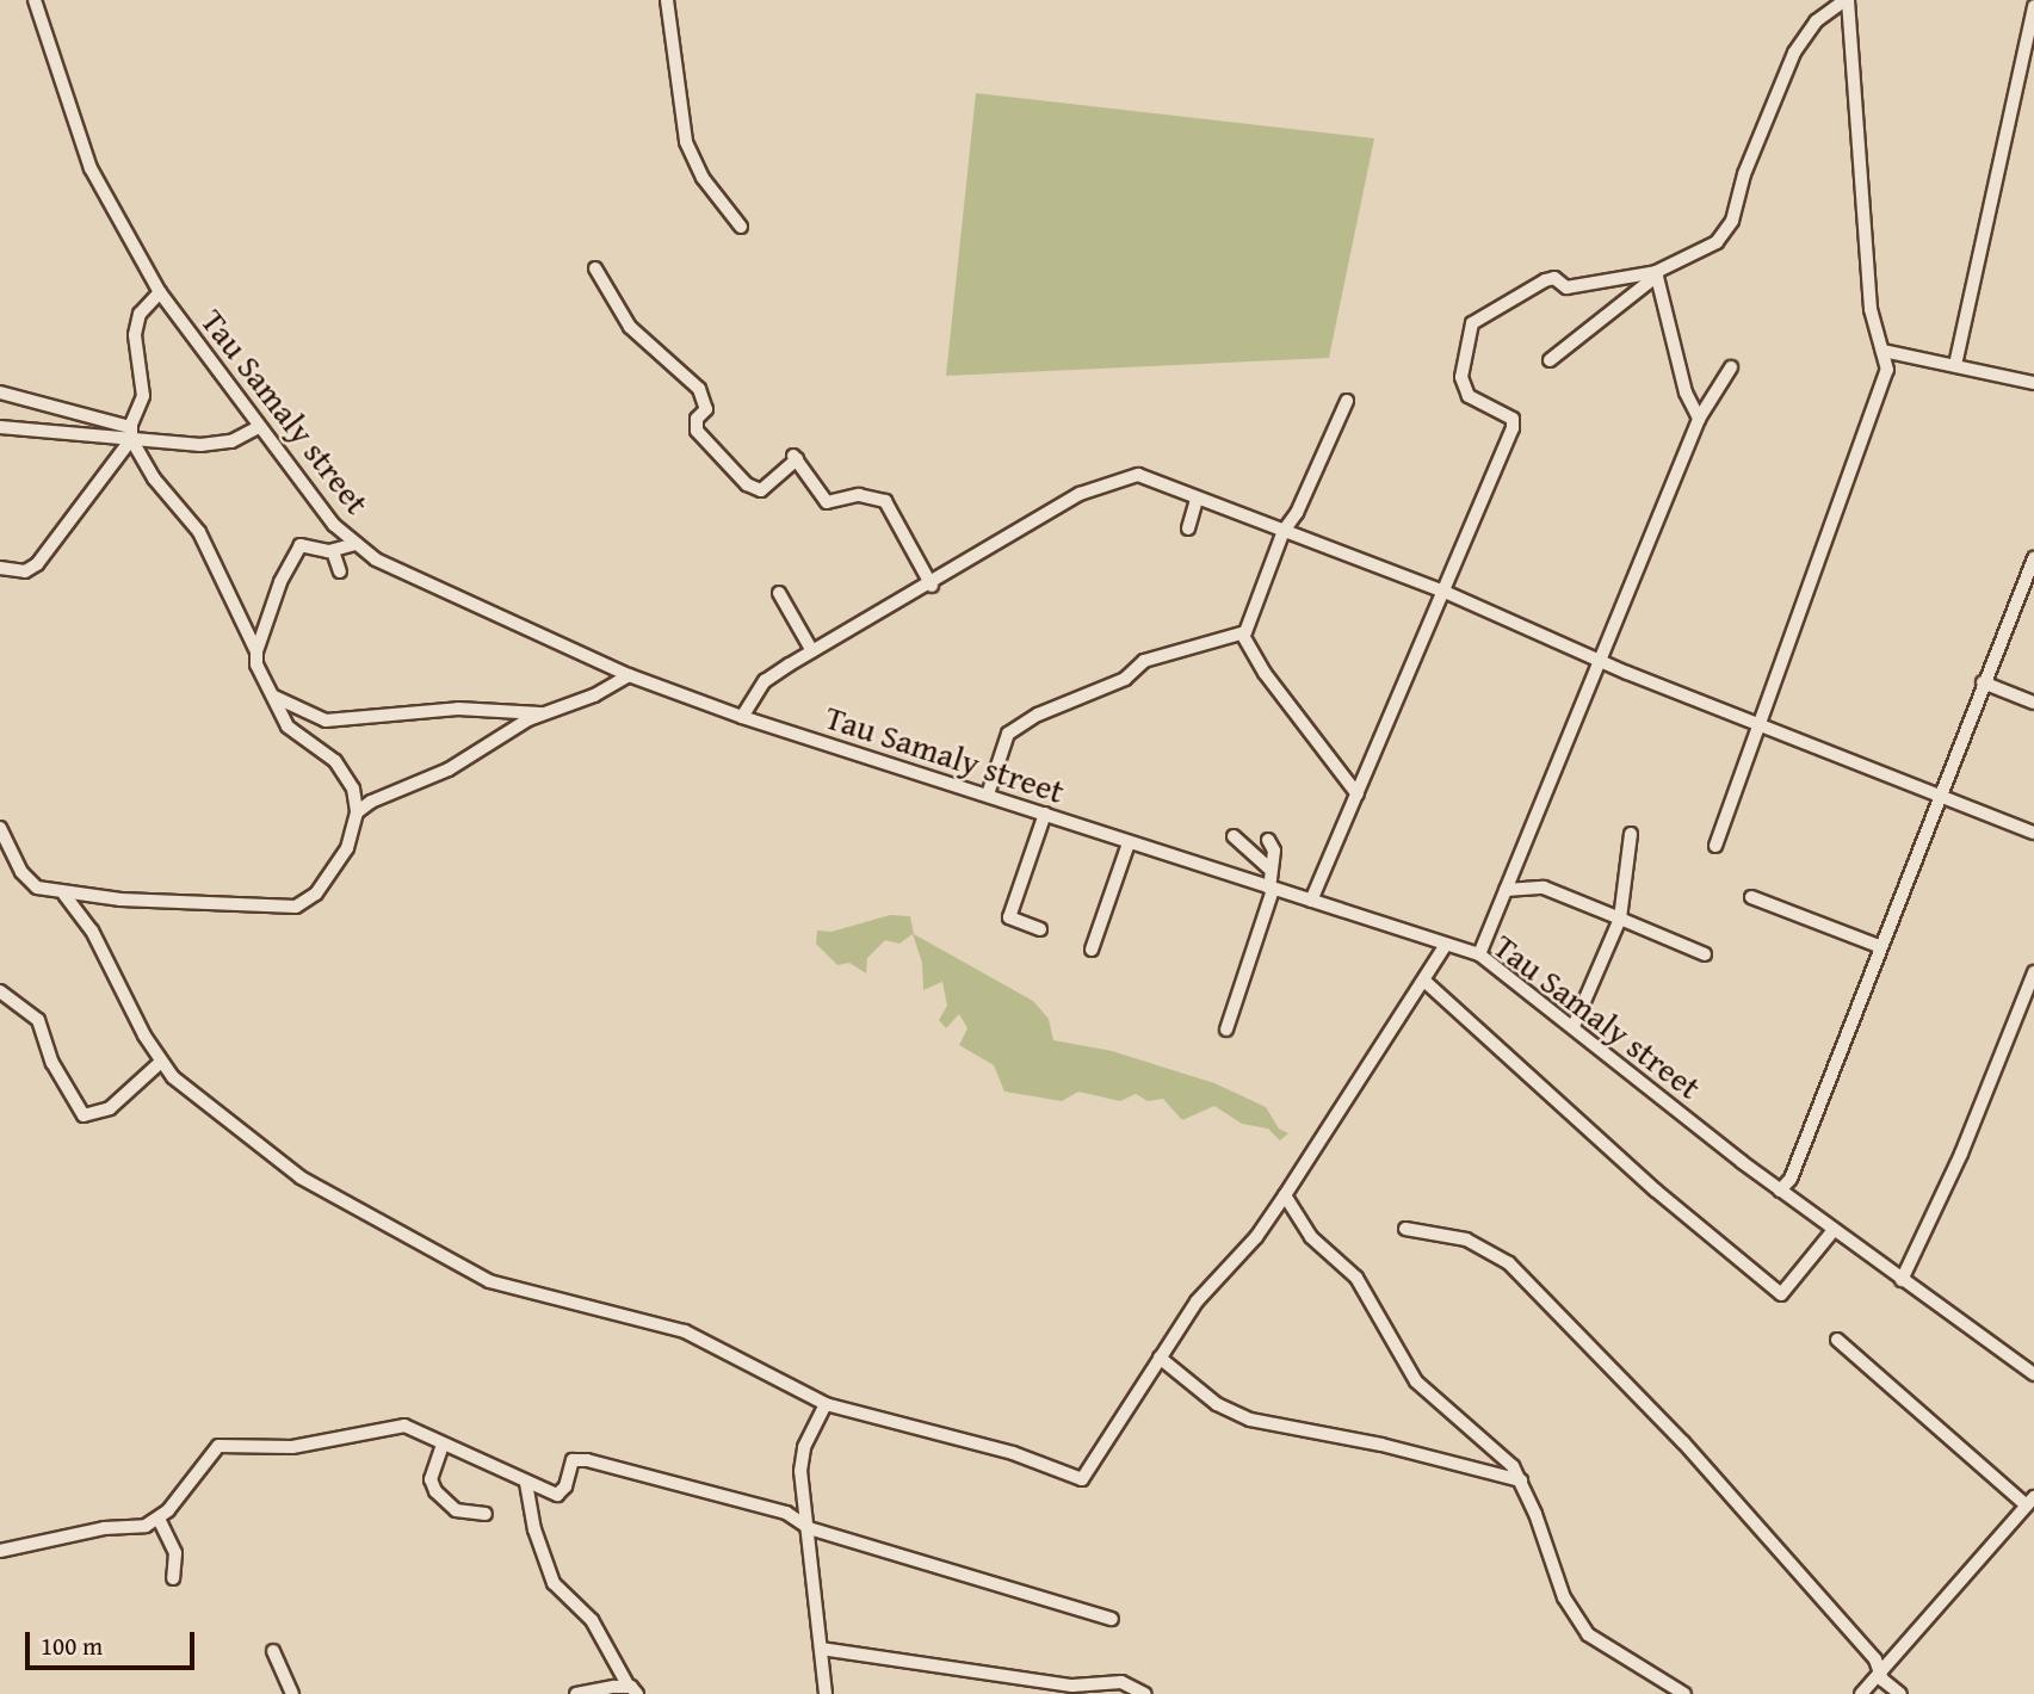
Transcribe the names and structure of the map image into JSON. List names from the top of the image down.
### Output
{
  "streets": {
    "street": ["Tau Samaly street"]
  },
  "scale_bar": "100 m"
}
